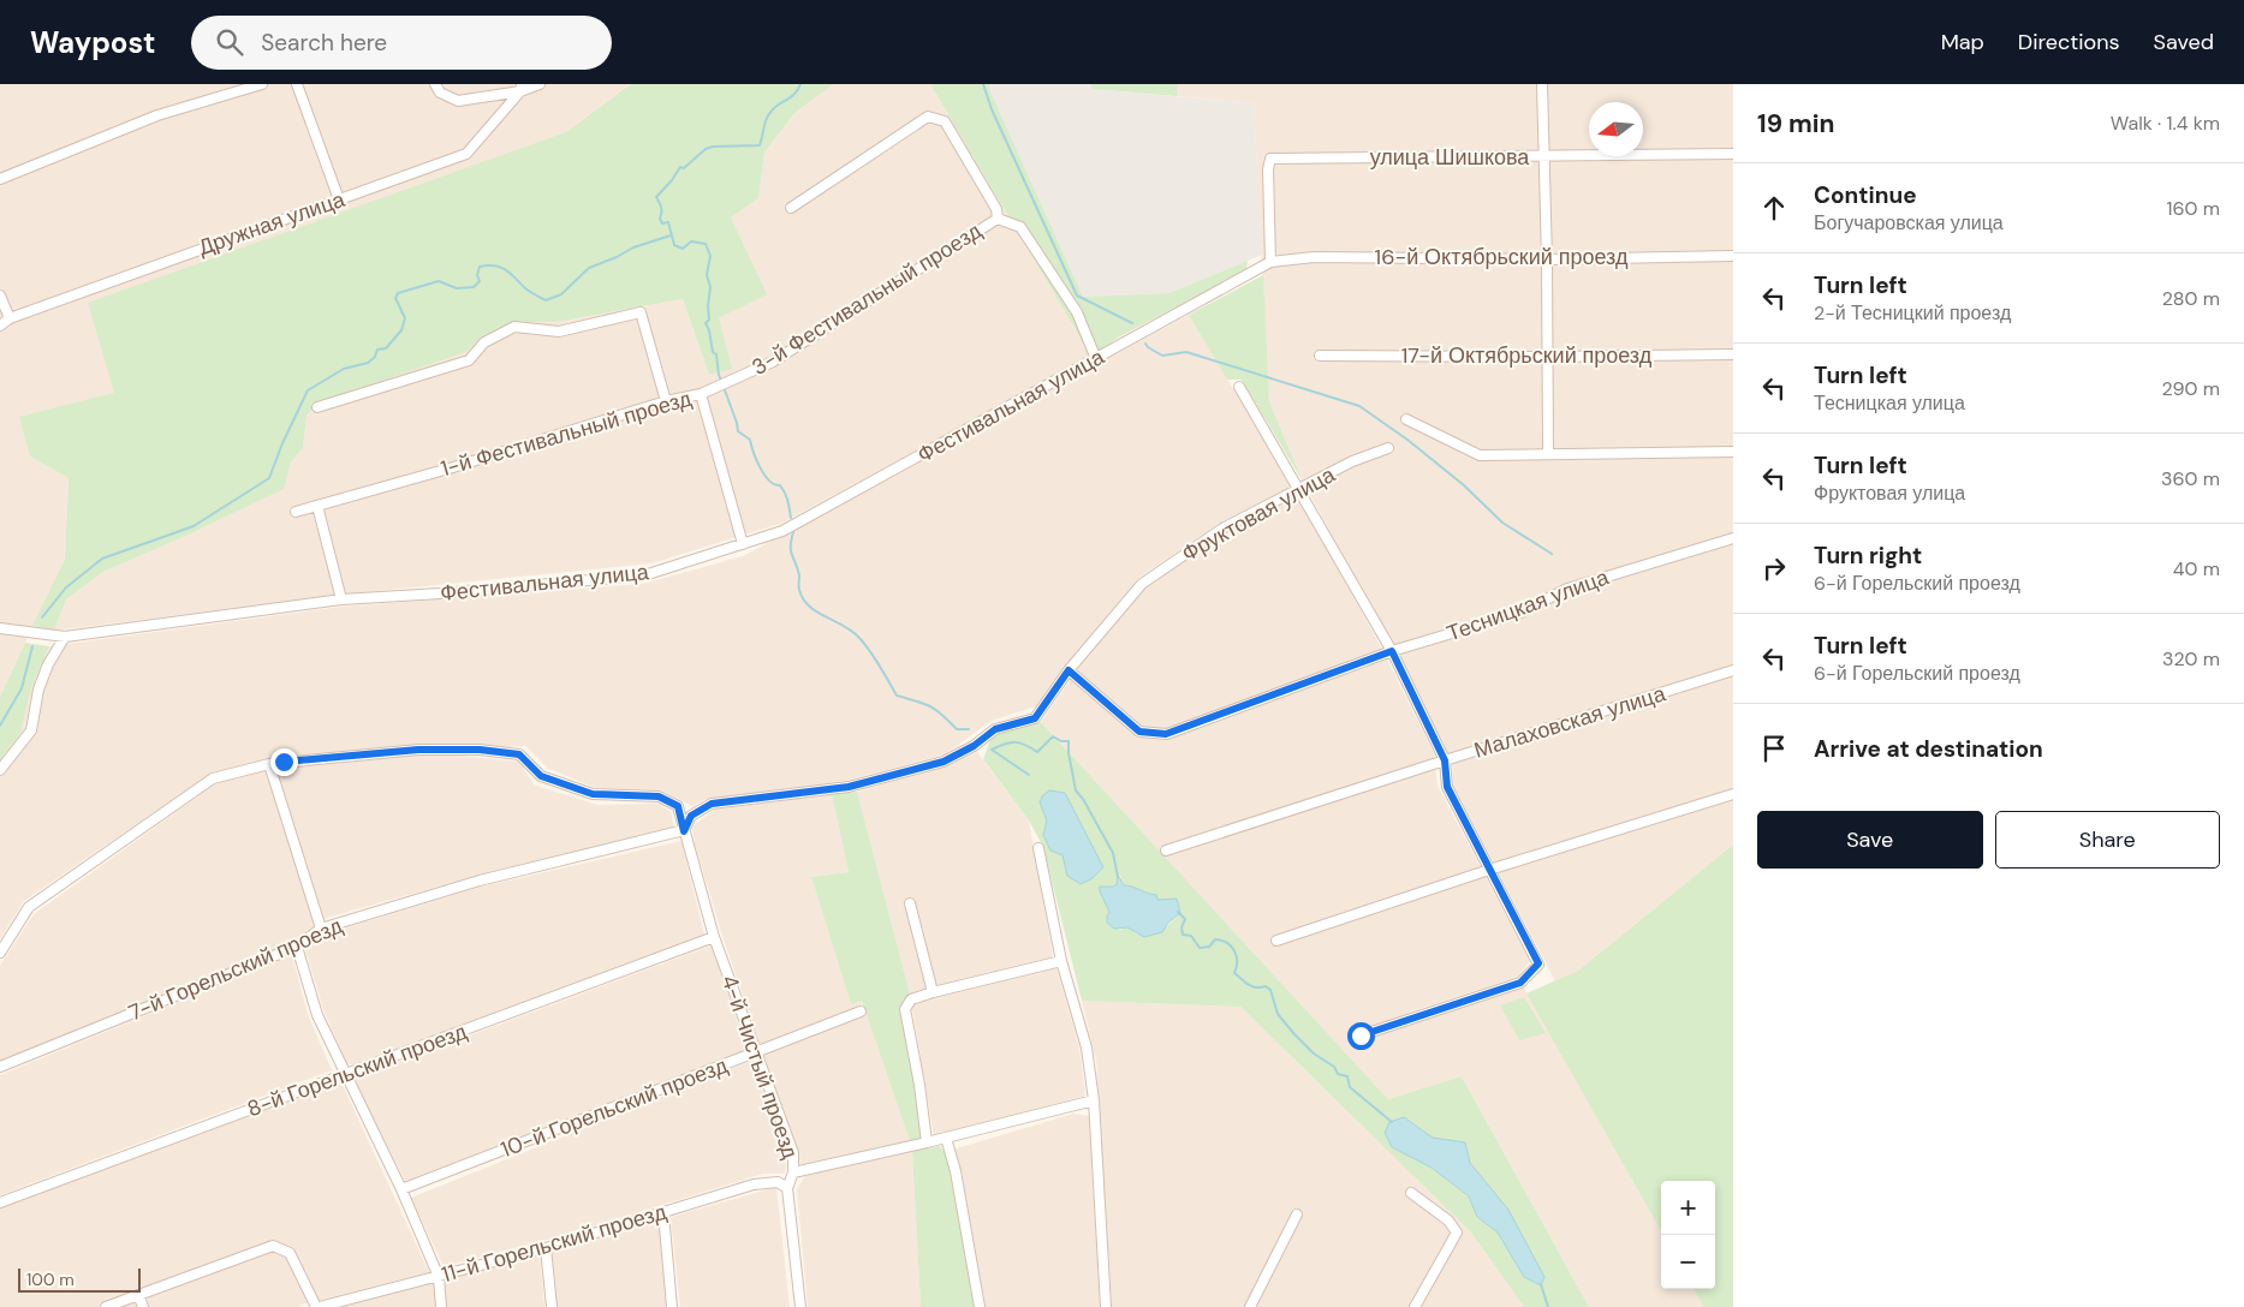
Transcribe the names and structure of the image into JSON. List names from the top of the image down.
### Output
{
  "streets": {
    "street": [
      "улица Шишкова",
      "Дружная улица",
      "16-й Октябрьский проезд",
      "3-й Фестивальный проезд",
      "17-й Октябрьский проезд",
      "Фестивальная улица",
      "1-й Фестивальный проезд",
      "Фруктовая улица",
      "Тесницкая улица",
      "Малаховская улица",
      "7-й Горельский проезд",
      "4-й Чистый проезд",
      "8-й Горельский проезд",
      "10-й Горельский проезд",
      "11-й Горельский проезд"
    ]
  },
  "crossings": [
    ["улица Шишкова", "16-й Октябрьский проезд"],
    ["улица Шишкова", "Фестивальная улица"],
    ["16-й Октябрьский проезд", "Фестивальная улица"],
    ["3-й Фестивальный проезд", "1-й Фестивальный проезд"],
    ["Фестивальная улица", "1-й Фестивальный проезд"],
    ["Фруктовая улица", "Тесницкая улица"],
    ["Фруктовая улица", "7-й Горельский проезд"],
    ["Фруктовая улица", "4-й Чистый проезд"],
    ["7-й Горельский проезд", "4-й Чистый проезд"],
    ["4-й Чистый проезд", "8-й Горельский проезд"],
    ["4-й Чистый проезд", "10-й Горельский проезд"],
    ["4-й Чистый проезд", "11-й Горельский проезд"]
  ],
  "scale_bar": "100 m",
  "north": "left",
  "page": {
    "header": "Waypost",
    "search": "Search here",
    "nav": ["Map", "Directions", "Saved"],
    "heading": ["19 min", "Walk · 1.4 km"],
    "list": [
      ["Continue", "Богучаровская улица", "160 m"],
      ["Turn left", "2-й Тесницкий проезд", "280 m"],
      ["Turn left", "Тесницкая улица", "290 m"],
      ["Turn left", "Фруктовая улица", "360 m"],
      ["Turn right", "6-й Горельский проезд", "40 m"],
      ["Turn left", "6-й Горельский проезд", "320 m"],
      "Arrive at destination"
    ],
    "buttons": ["Save", "Share"],
    "map_buttons": ["+", "−"],
    "scale": "100 m"
  }
}
